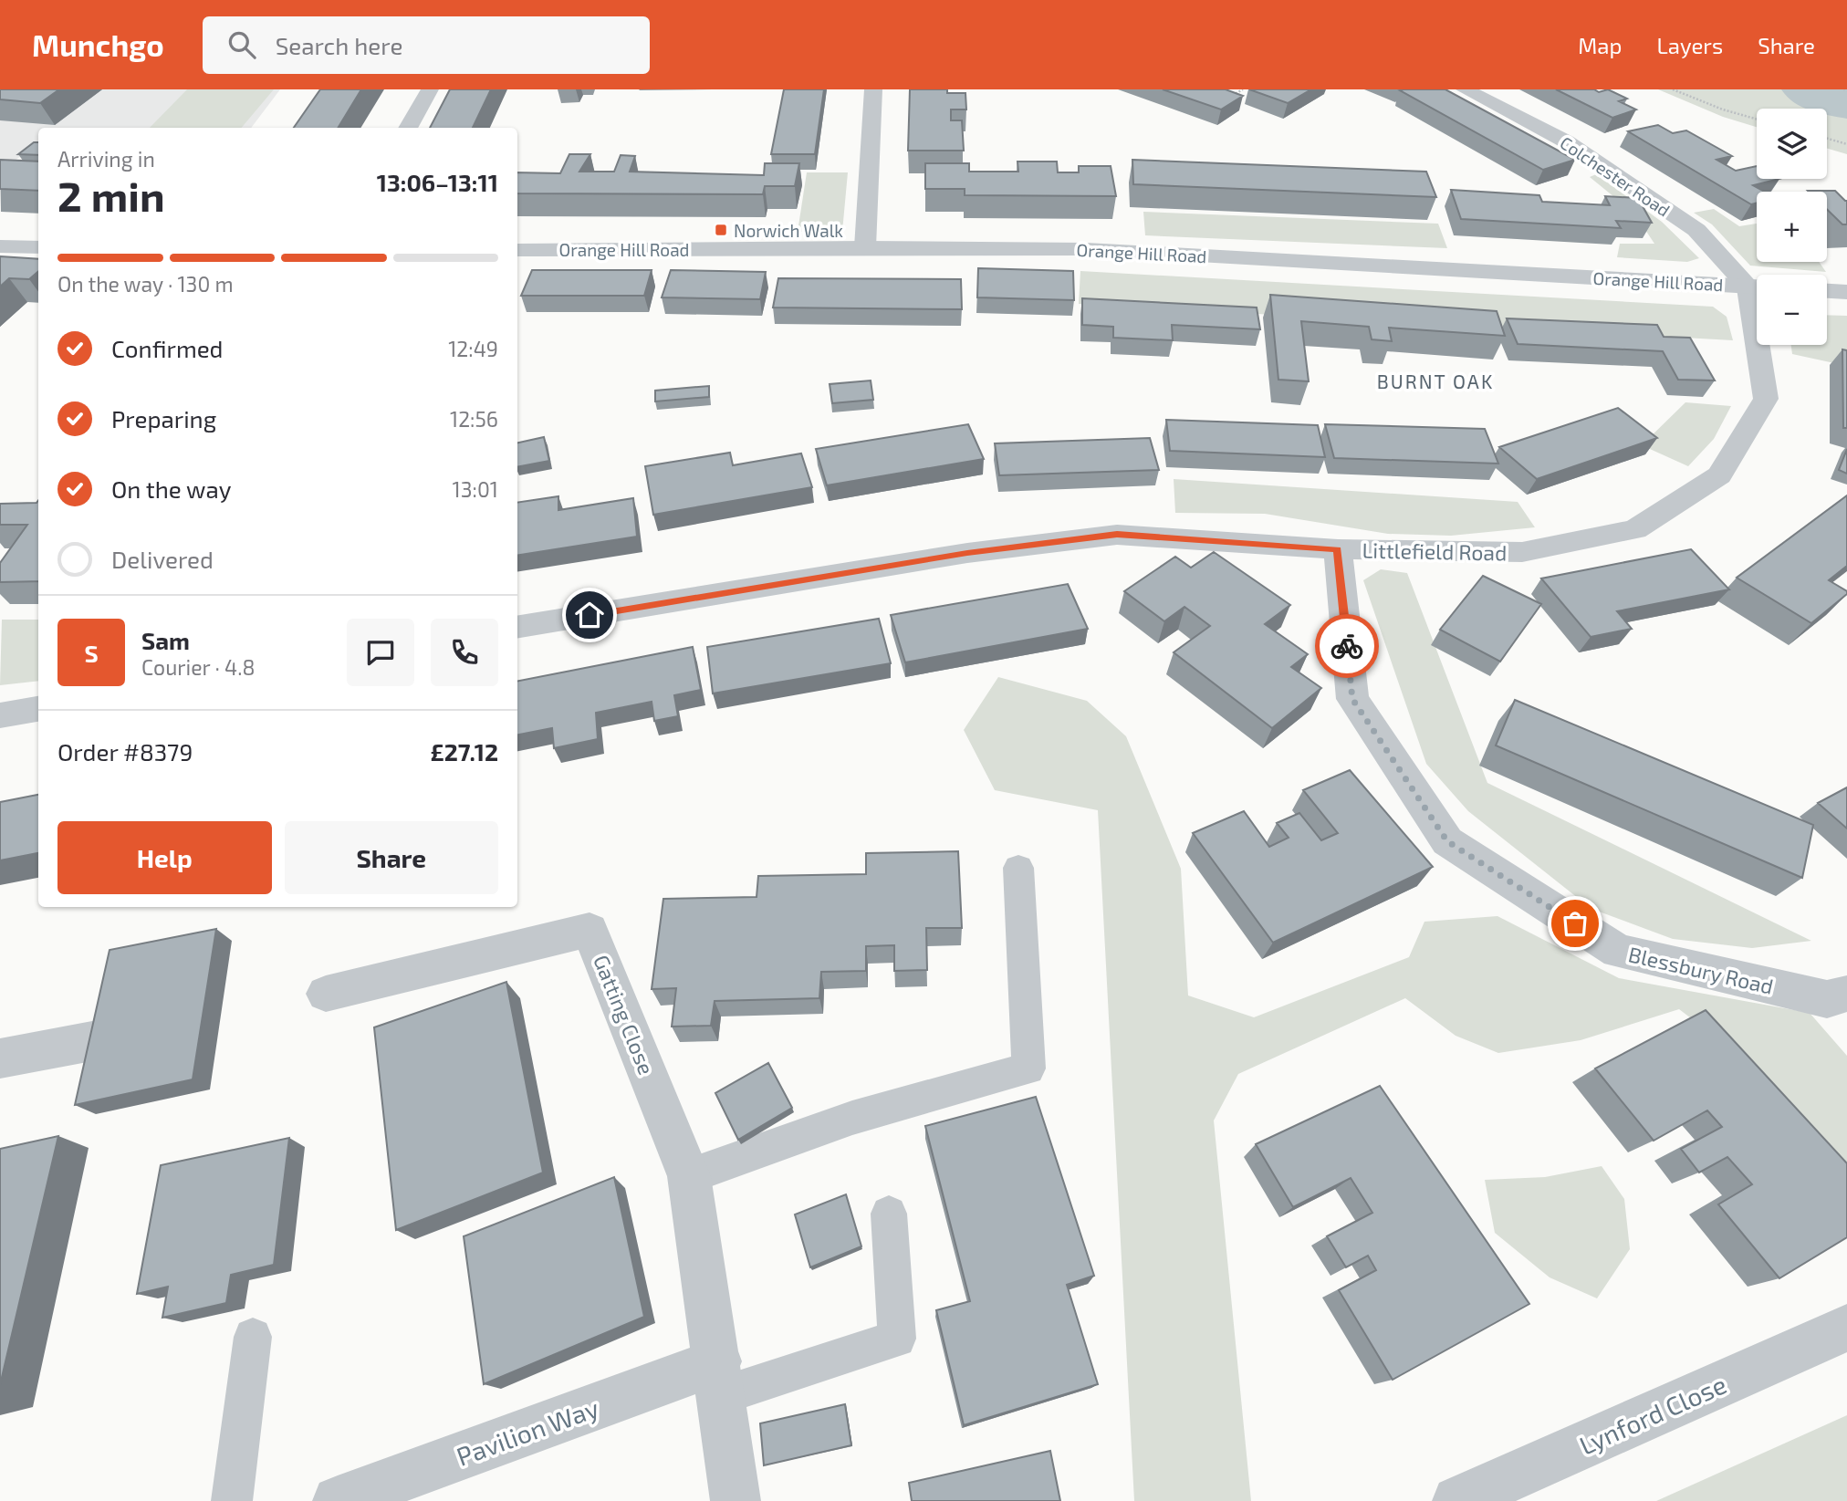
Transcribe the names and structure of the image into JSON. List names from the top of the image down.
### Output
{
  "streets": {
    "street": [
      "Colchester Road",
      "Orange Hill Road",
      "Littlefield Road",
      "Blessbury Road",
      "Gatting Close",
      "Lynford Close",
      "Pavilion Way"
    ]
  },
  "crossings": [
    ["Littlefield Road", "Blessbury Road"],
    ["Gatting Close", "Pavilion Way"]
  ],
  "districts": ["BURNT OAK"],
  "places": {
    "transit": ["Norwich Walk"]
  },
  "page": {
    "header": "Munchgo",
    "search": "Search here",
    "nav": ["Map", "Layers", "Share"],
    "map_buttons": ["+", "−"],
    "heading": ["2 min", "Arriving in", "13:06–13:11"],
    "panel": [
      "Sam",
      "Courier · 4.8",
      "Order #8379",
      "£27.12"
    ],
    "bar": "On the way · 130 m",
    "list": [
      ["Confirmed", "12:49"],
      ["Preparing", "12:56"],
      ["On the way", "13:01"],
      "Delivered"
    ],
    "round": "S",
    "buttons": ["Help", "Share"]
  }
}
